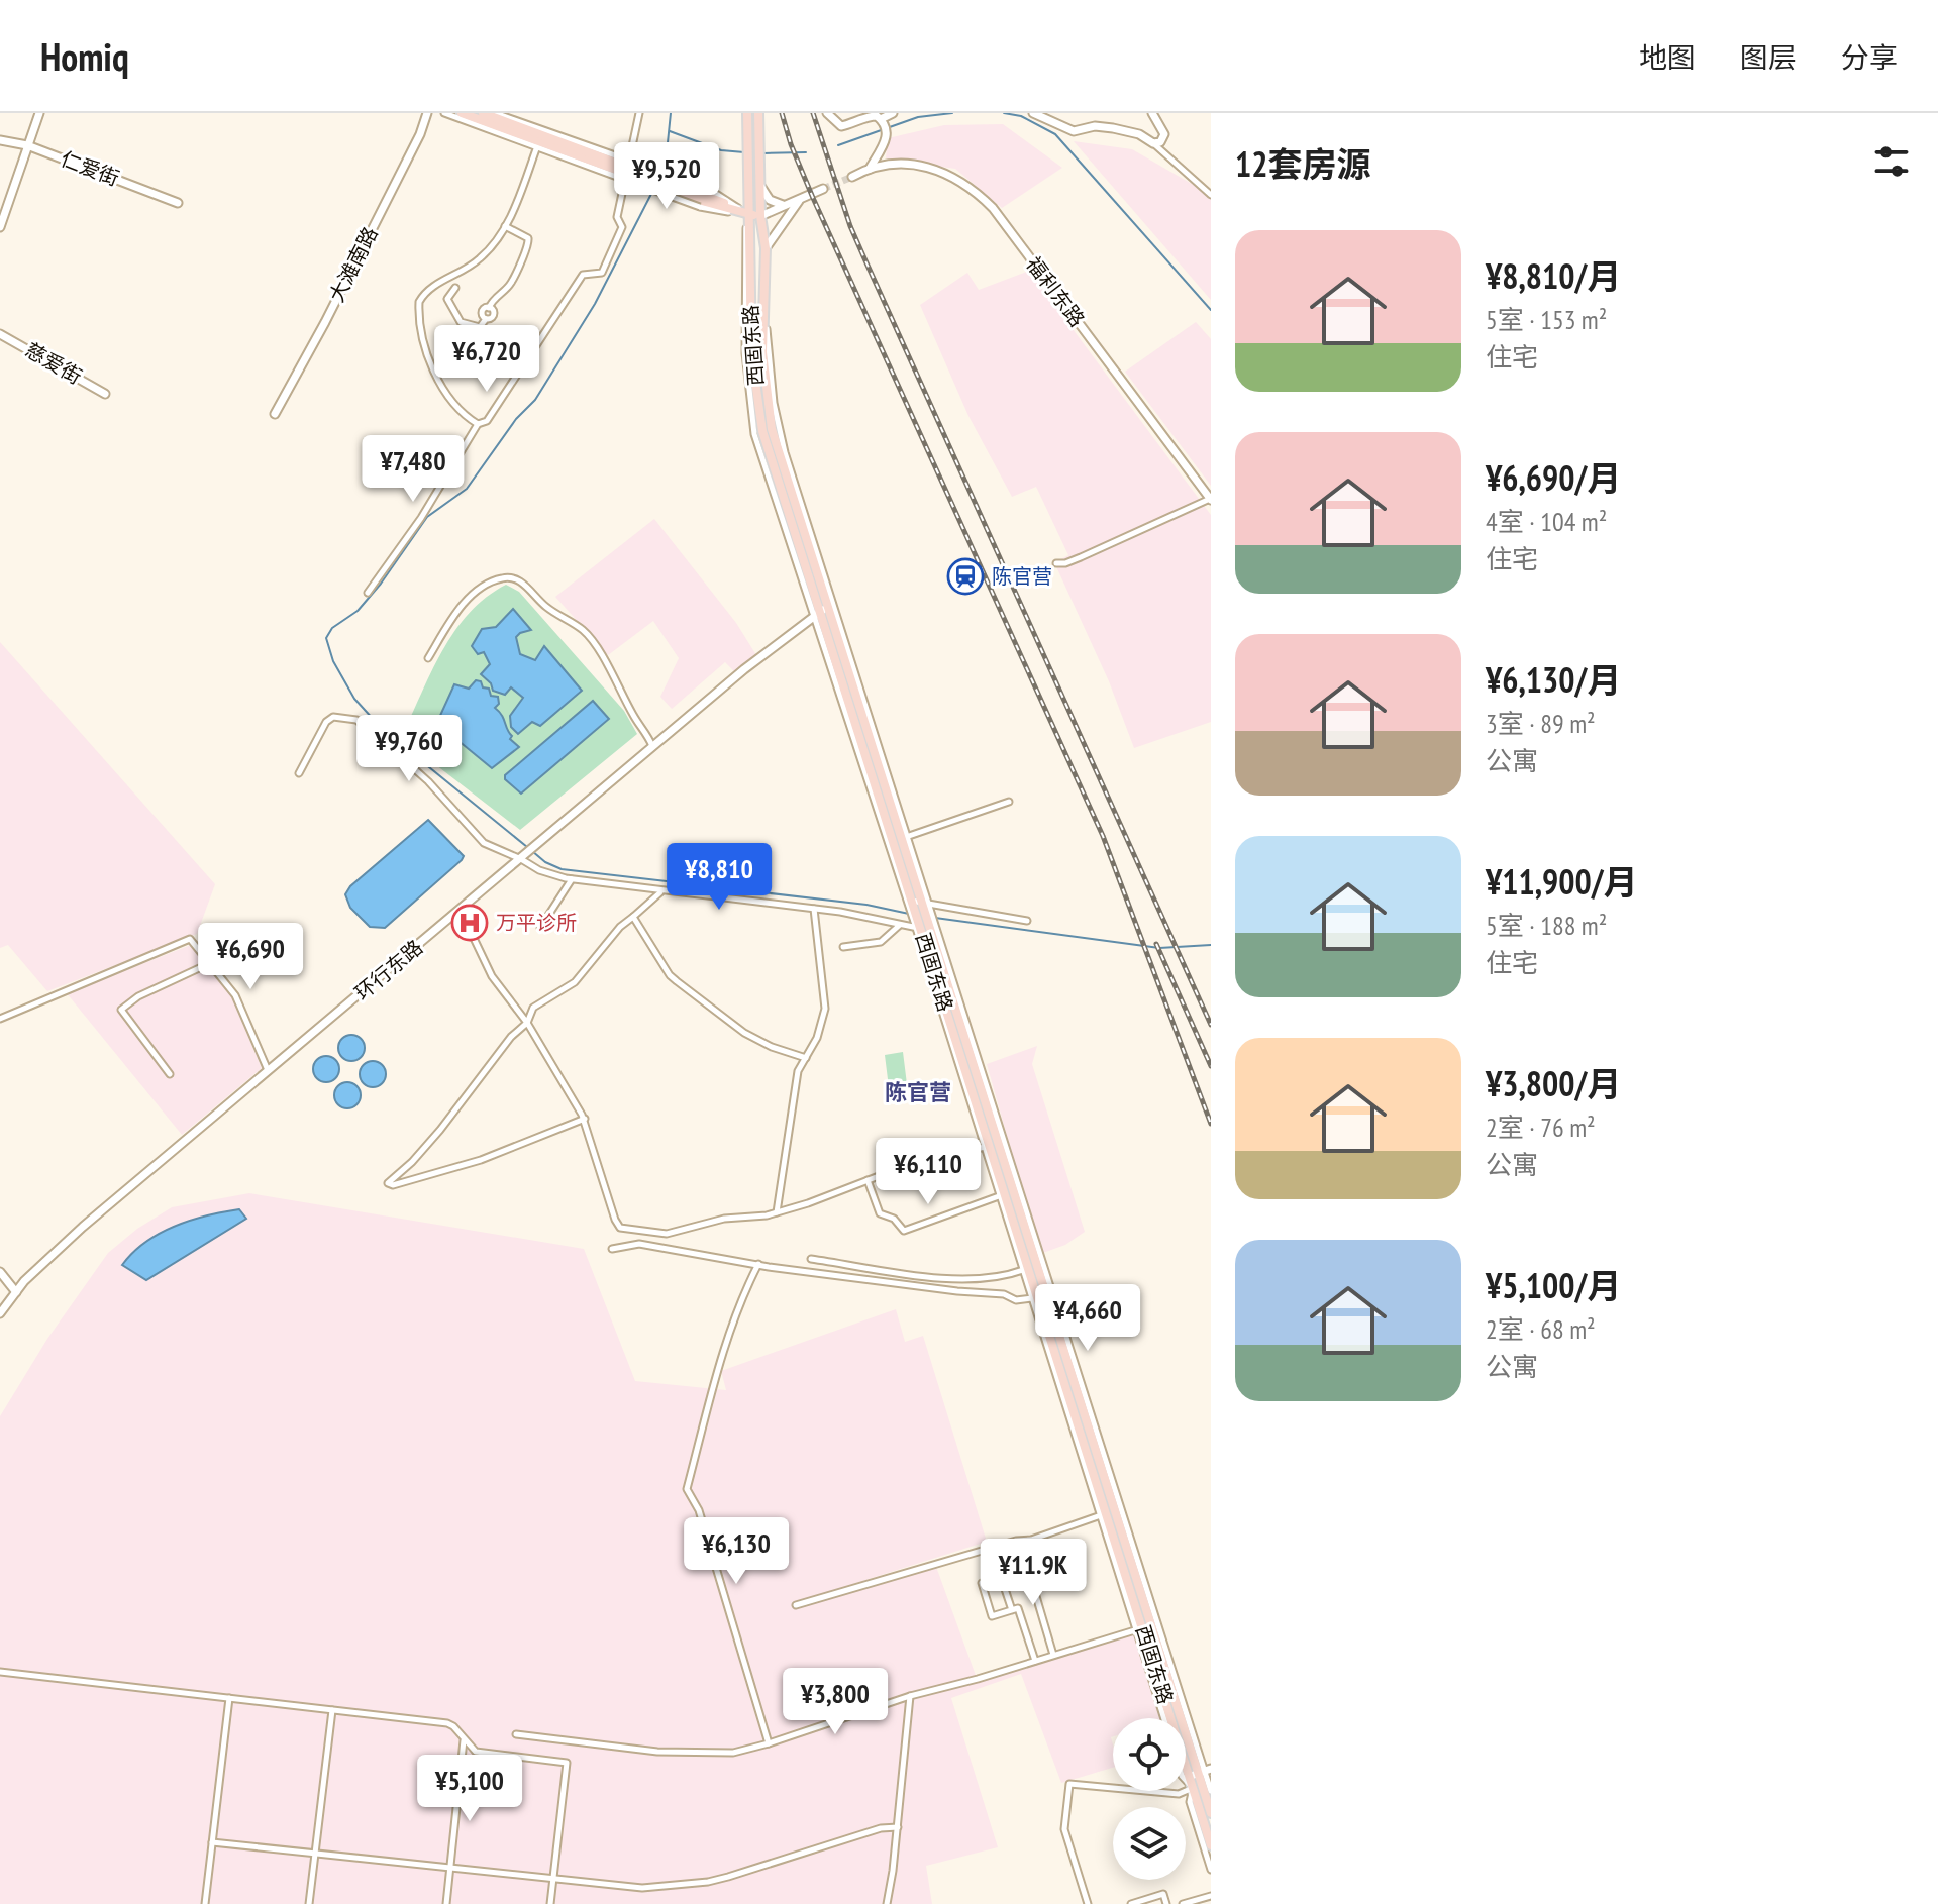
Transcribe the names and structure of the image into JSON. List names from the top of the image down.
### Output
{
  "streets": {
    "main road": ["西固东路"],
    "street": [
      "仁爱街",
      "大滩南路",
      "福利东路",
      "慈爱街",
      "环行东路"
    ]
  },
  "crossings": [
    ["西固东路", "环行东路"]
  ],
  "districts": ["陈官营"],
  "places": {
    "station": ["陈官营"],
    "hospital": ["万平诊所"]
  },
  "page": {
    "header": "Homiq",
    "nav": ["地图", "图层", "分享"],
    "heading": "12套房源",
    "price": [
      "¥9,520",
      "¥6,720",
      "¥7,480",
      "¥9,760",
      "¥8,810",
      "¥6,690",
      "¥6,110",
      "¥4,660",
      "¥6,130",
      "¥11.9K",
      "¥3,800",
      "¥5,100"
    ],
    "list": [
      {
        "name": "¥8,810/月",
        "note": "5室 · 153 m² · 住宅"
      },
      {
        "name": "¥6,690/月",
        "note": "4室 · 104 m² · 住宅"
      },
      {
        "name": "¥6,130/月",
        "note": "3室 · 89 m² · 公寓"
      },
      {
        "name": "¥11,900/月",
        "note": "5室 · 188 m² · 住宅"
      },
      {
        "name": "¥3,800/月",
        "note": "2室 · 76 m² · 公寓"
      },
      {
        "name": "¥5,100/月",
        "note": "2室 · 68 m² · 公寓"
      }
    ]
  }
}
